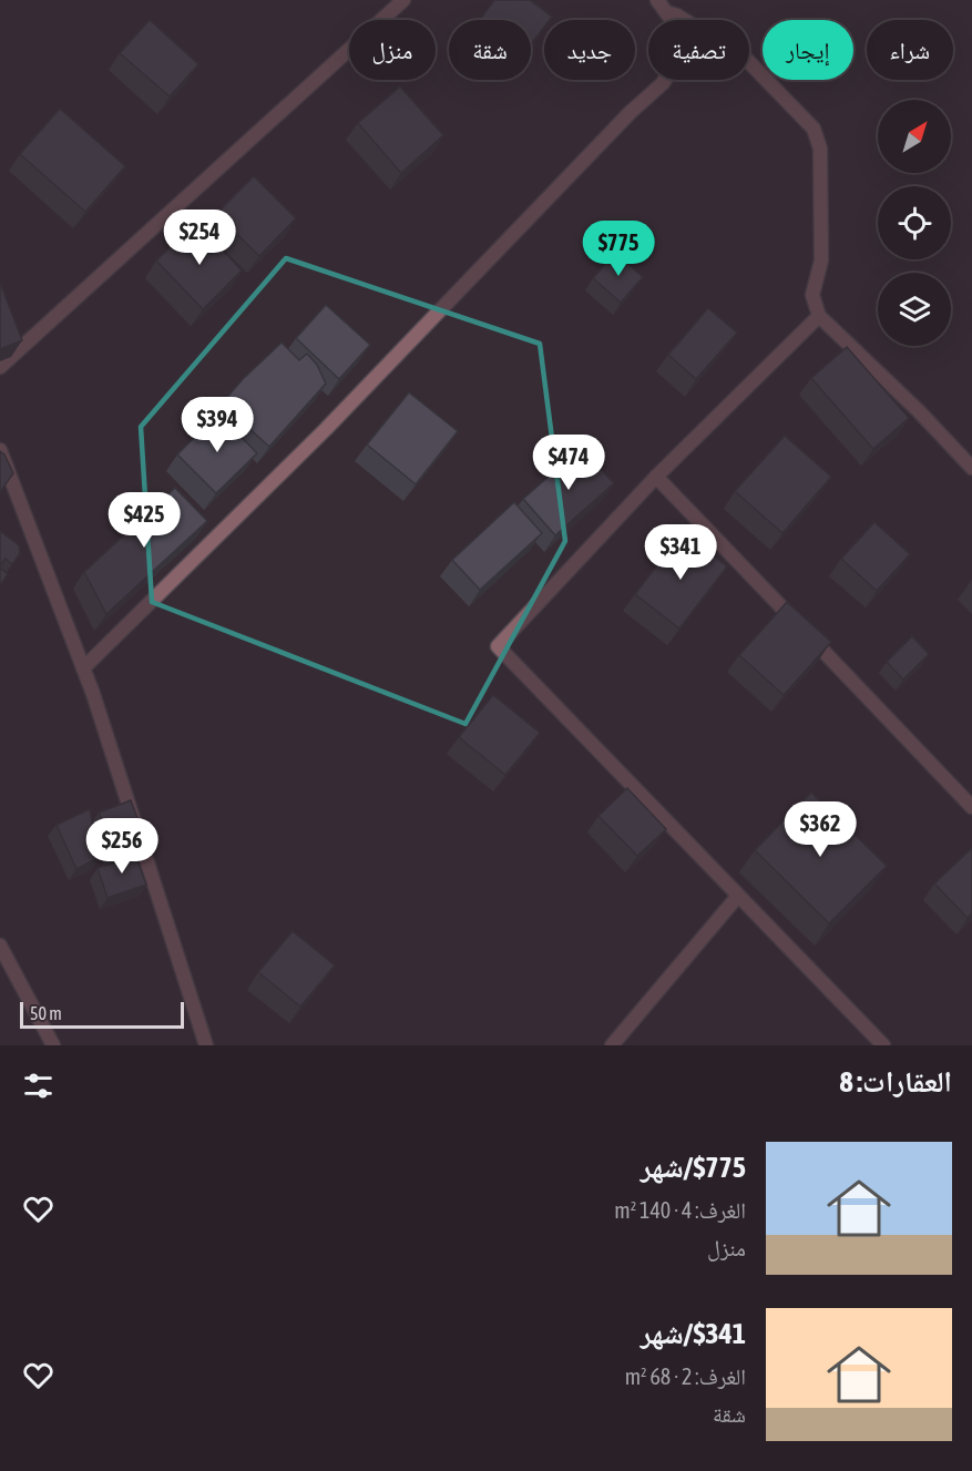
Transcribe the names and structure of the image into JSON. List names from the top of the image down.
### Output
{
  "scale_bar": "50 m",
  "north": "top right",
  "page": {
    "chip": [
      "شراء",
      "إيجار",
      "تصفية",
      "جديد",
      "شقة",
      "منزل"
    ],
    "price": [
      "$254",
      "$775",
      "$394",
      "$474",
      "$425",
      "$341",
      "$362",
      "$256"
    ],
    "scale": "50 m",
    "heading": "العقارات: 8",
    "list": [
      {
        "name": "$775/شهر",
        "note": "الغرف: 4 · 140 m² · منزل"
      },
      {
        "name": "$341/شهر",
        "note": "الغرف: 2 · 68 m² · شقة"
      }
    ]
  }
}
